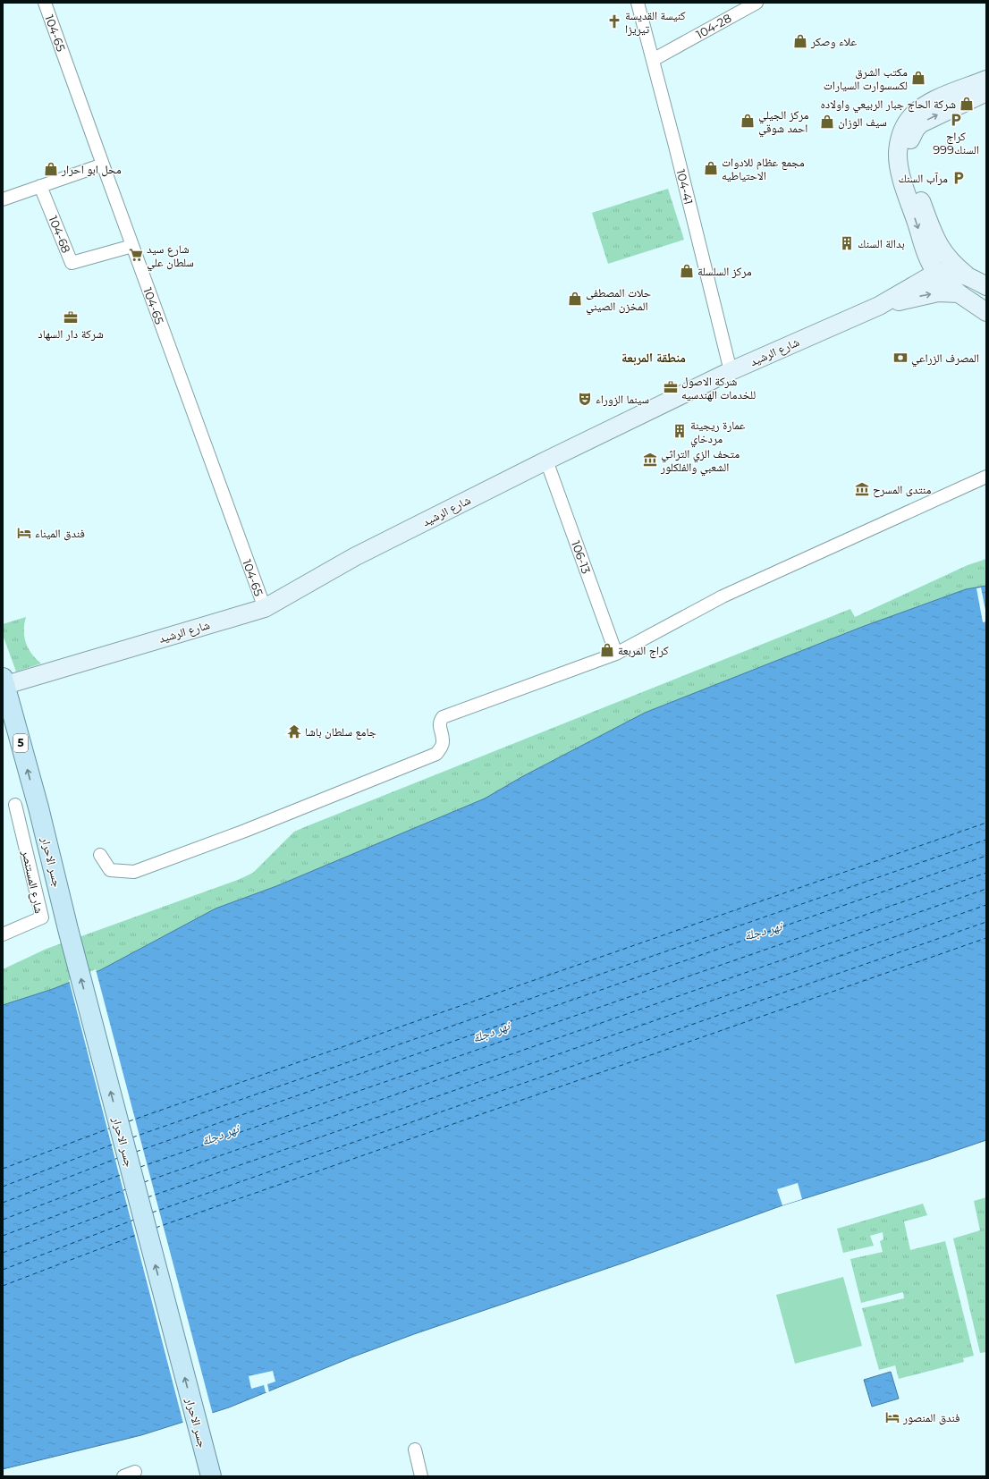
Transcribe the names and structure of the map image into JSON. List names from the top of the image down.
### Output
{
  "streets": {
    "main road": ["شارع الرشيد", "5", "جسر الاحرار"],
    "street": [
      "104-28",
      "104-65",
      "104-41",
      "104-68",
      "106-13",
      "شارع المستنصر"
    ]
  },
  "crossings": [
    ["104-28", "104-41"],
    ["104-65", "104-68"],
    ["104-65", "شارع الرشيد"],
    ["104-41", "شارع الرشيد"],
    ["شارع الرشيد", "106-13"],
    ["شارع الرشيد", "جسر الاحرار"]
  ],
  "one_way": ["جسر الاحرار"],
  "districts": ["منطقة المربعة"],
  "water": ["نهر دجلة"],
  "places": {
    "church": ["كنيسة القديسة تيريزا"],
    "shop": [
      "علاء وصكر",
      "مكتب الشرق لكسسوارت السيارات",
      "شركة الحاج جبار الربيعي واولاده",
      "مركز الجيلي احمد شوقي",
      "سيف الوزان",
      "مجمع عظام للادوات الاحتياطيه",
      "محل ابو احرار",
      "مركز السلسلة",
      "حلات المصطفى المخزن الصيني",
      "كراج المربعة"
    ],
    "parking": ["كراج السنك999", "مرآب السنك"],
    "building": ["بدالة السنك", "عمارة ريجينة مردخاي"],
    "supermarket": ["شارع سيد سلطان علي"],
    "office": ["شركة دار السهاد", "شركة الاصول للخدمات الهندسيه"],
    "bank": ["المصرف الزراعي"],
    "theatre": ["سينما الزوراء"],
    "museum": ["متحف الزي التراثي الشعبي والفلكلور", "منتدى المسرح"],
    "hotel": ["فندق الميناء", "فندق المنصور"],
    "temple": ["جامع سلطان باشا"]
  }
}
